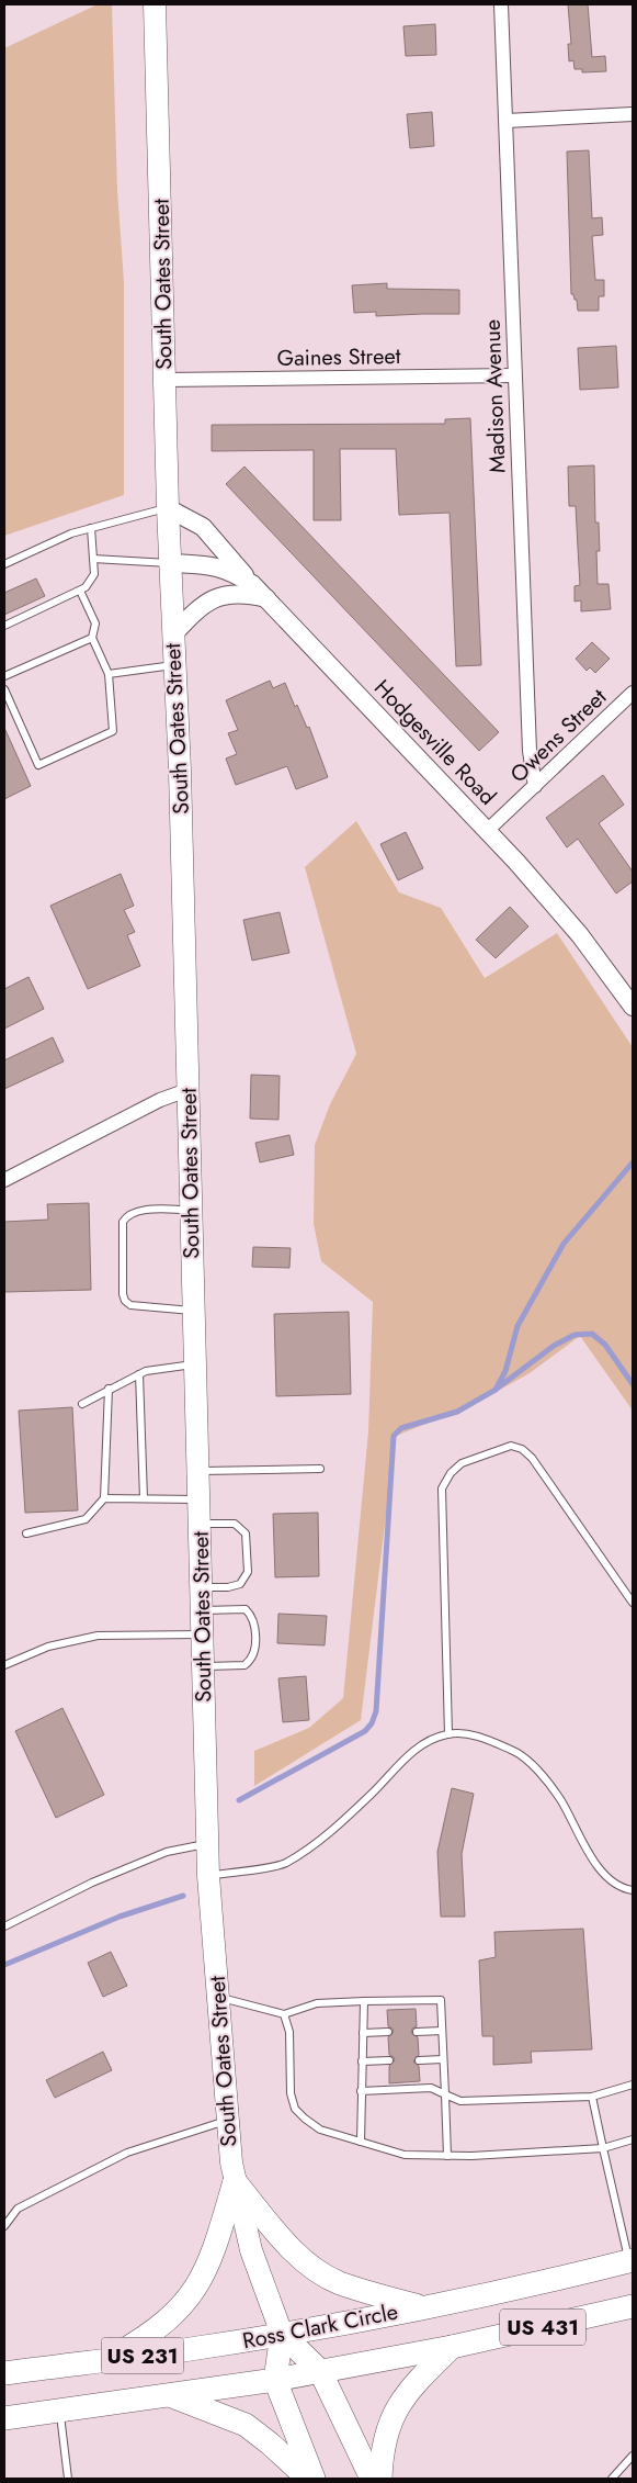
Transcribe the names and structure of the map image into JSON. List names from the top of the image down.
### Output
{
  "streets": {
    "highway": [
      "South Oates Street",
      "Ross Clark Circle",
      "US 431",
      "US 231"
    ],
    "street": [
      "Gaines Street",
      "Madison Avenue",
      "Owens Street",
      "Hodgesville Road"
    ]
  },
  "crossings": [
    ["South Oates Street", "Gaines Street"],
    ["South Oates Street", "Hodgesville Road"],
    ["South Oates Street", "Ross Clark Circle"],
    ["Gaines Street", "Madison Avenue"],
    ["Madison Avenue", "Owens Street"],
    ["Owens Street", "Hodgesville Road"],
    ["Ross Clark Circle", "US 231"]
  ]
}
